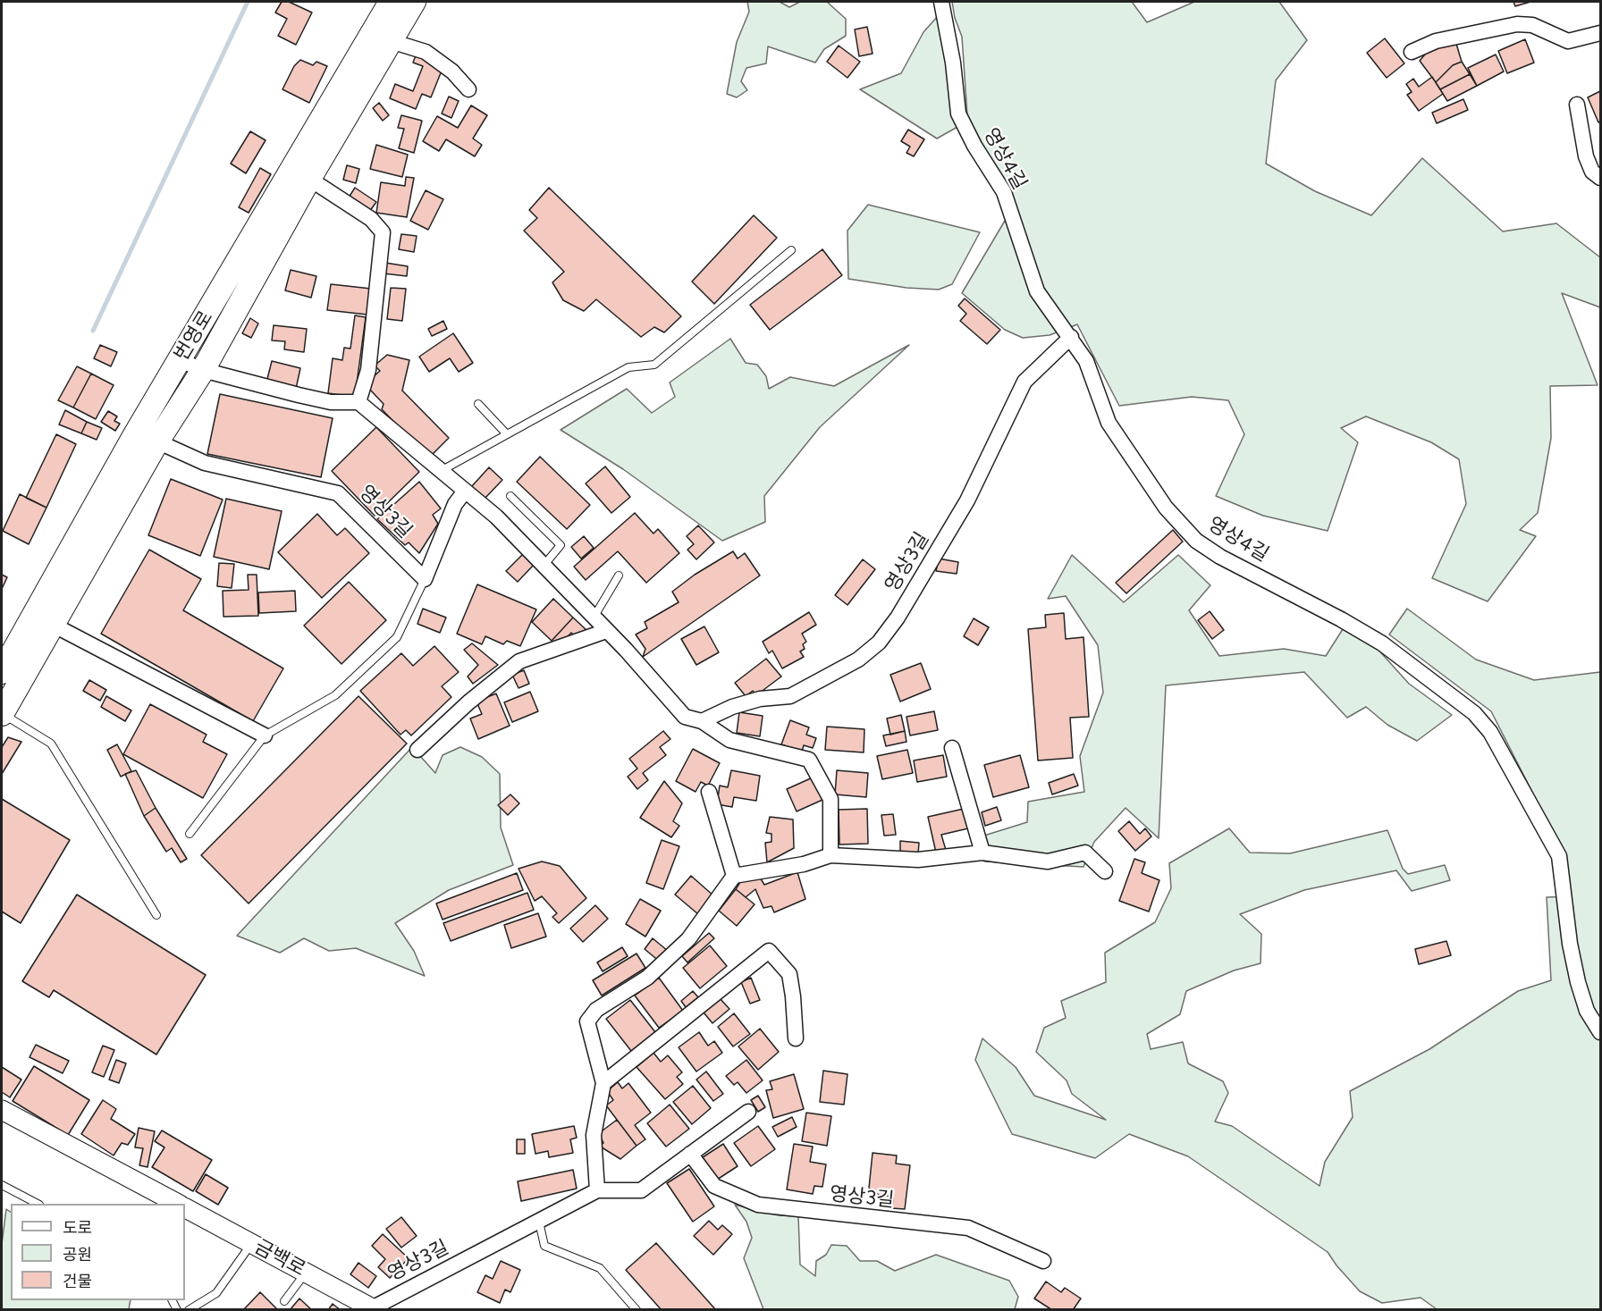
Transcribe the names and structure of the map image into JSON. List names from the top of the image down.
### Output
{
  "streets": {
    "main road": ["번영로"],
    "street": ["영상4길", "영상3길", "금백로"]
  },
  "crossings": [
    ["영상4길", "영상3길"],
    ["번영로", "영상3길"],
    ["영상3길", "금백로"]
  ],
  "legend": ["도로", "공원", "건물"]
}
